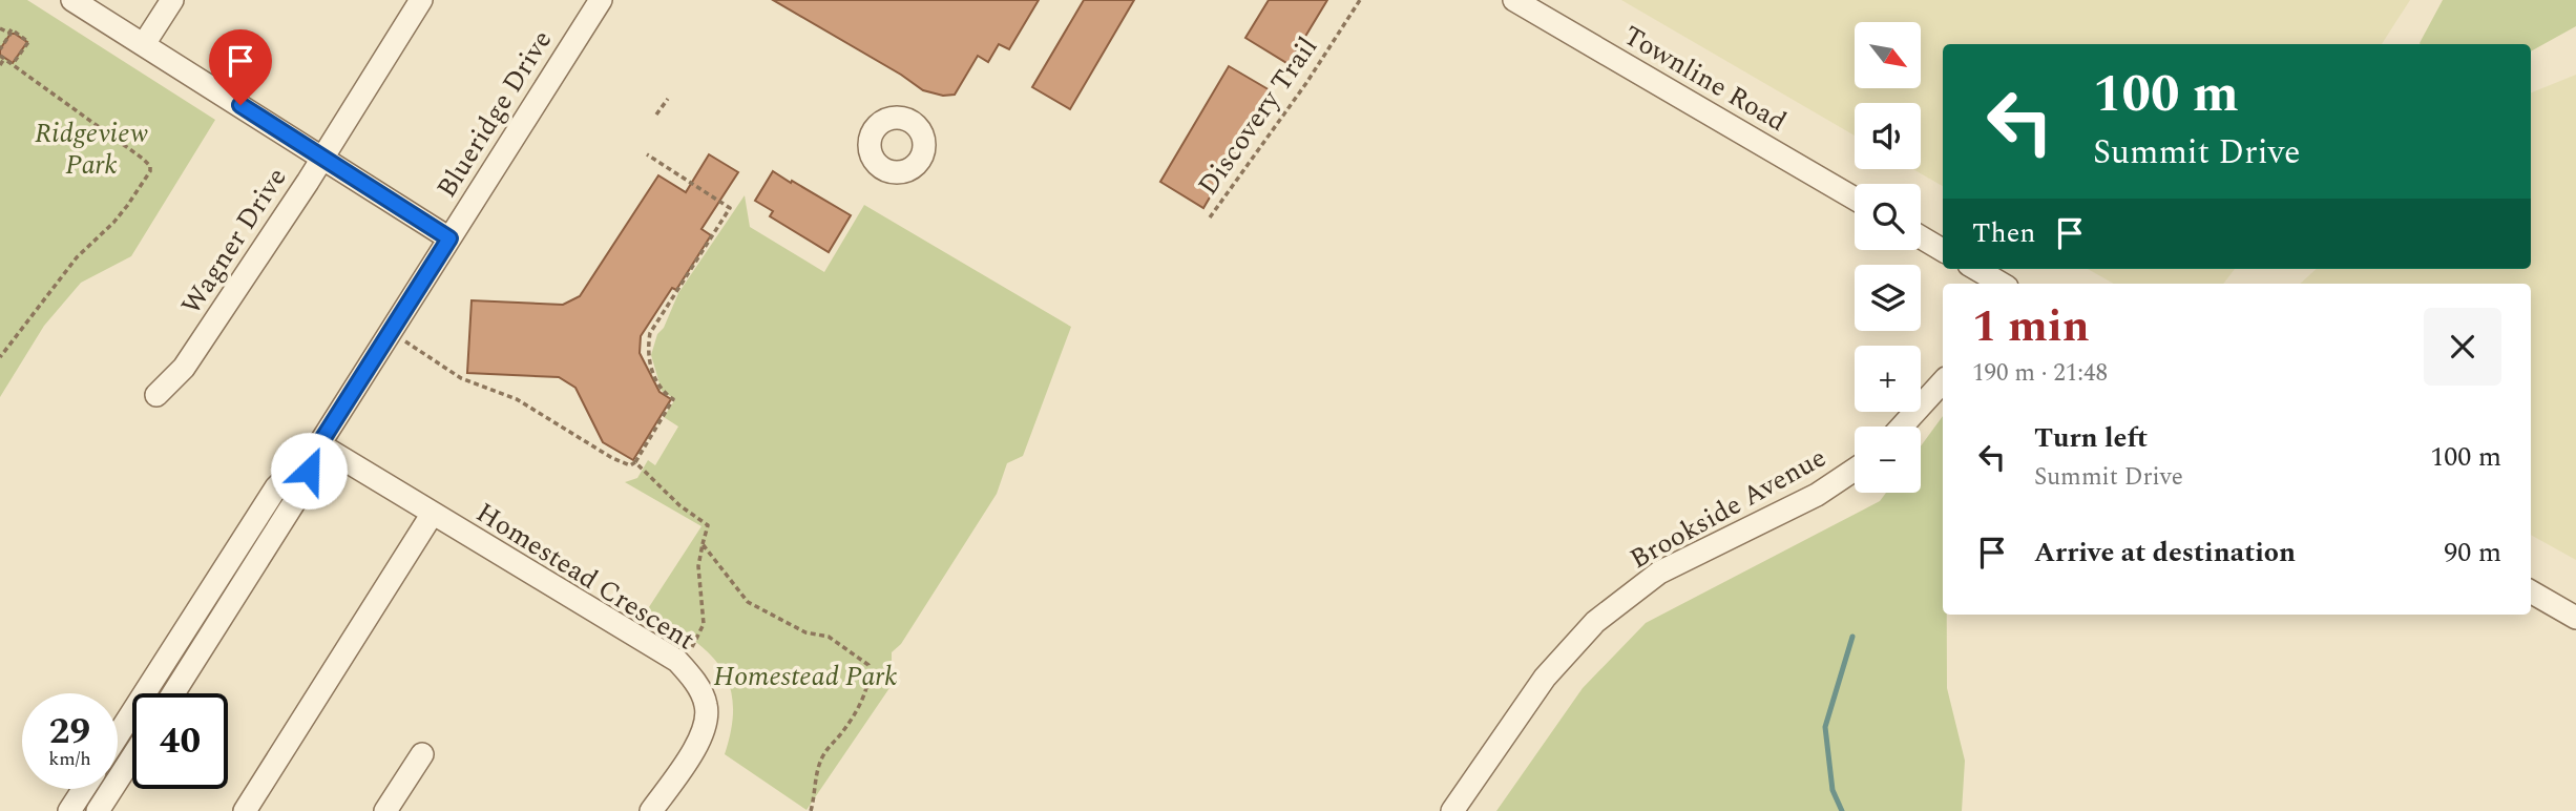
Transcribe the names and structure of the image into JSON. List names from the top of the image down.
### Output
{
  "streets": {
    "street": [
      "Townline Road",
      "Blueridge Drive",
      "Wagner Drive",
      "Brookside Avenue",
      "Homestead Crescent"
    ],
    "path": ["Discovery Trail"]
  },
  "crossings": [
    ["Blueridge Drive", "Homestead Crescent"]
  ],
  "parks": ["Ridgeview Park", "Homestead Park"],
  "north": "bottom right",
  "page": {
    "map_buttons": ["+", "−"],
    "turn": ["100 m", "Summit Drive"],
    "then": "Then",
    "heading": ["1 min", "190 m · 21:48"],
    "list": [
      {
        "name": "Turn left",
        "note": "Summit Drive",
        "value": "100 m"
      },
      {
        "name": "Arrive at destination",
        "value": "90 m"
      }
    ],
    "speed": "29 km/h",
    "limit": "40"
  }
}
